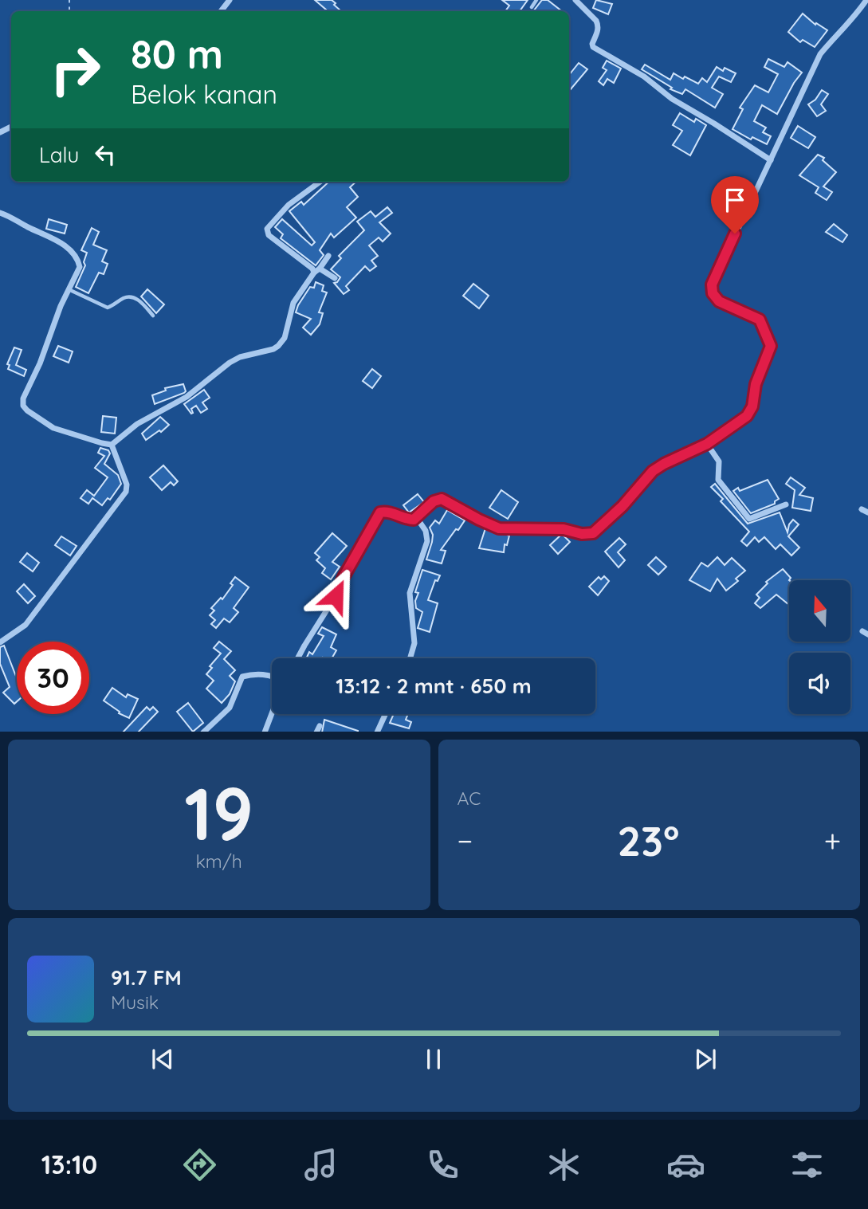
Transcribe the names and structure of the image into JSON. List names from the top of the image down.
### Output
{
  "north": "top",
  "page": {
    "turn": ["80 m", "Belok kanan"],
    "then": "Lalu",
    "limit": "30",
    "trip": "13:12 · 2 mnt · 650 m",
    "tile": [
      ["19", "km/h"],
      "AC"
    ],
    "heat": ["−", "23°", "+"],
    "song": ["91.7 FM", "Musik"],
    "tabs": "13:10"
  }
}
